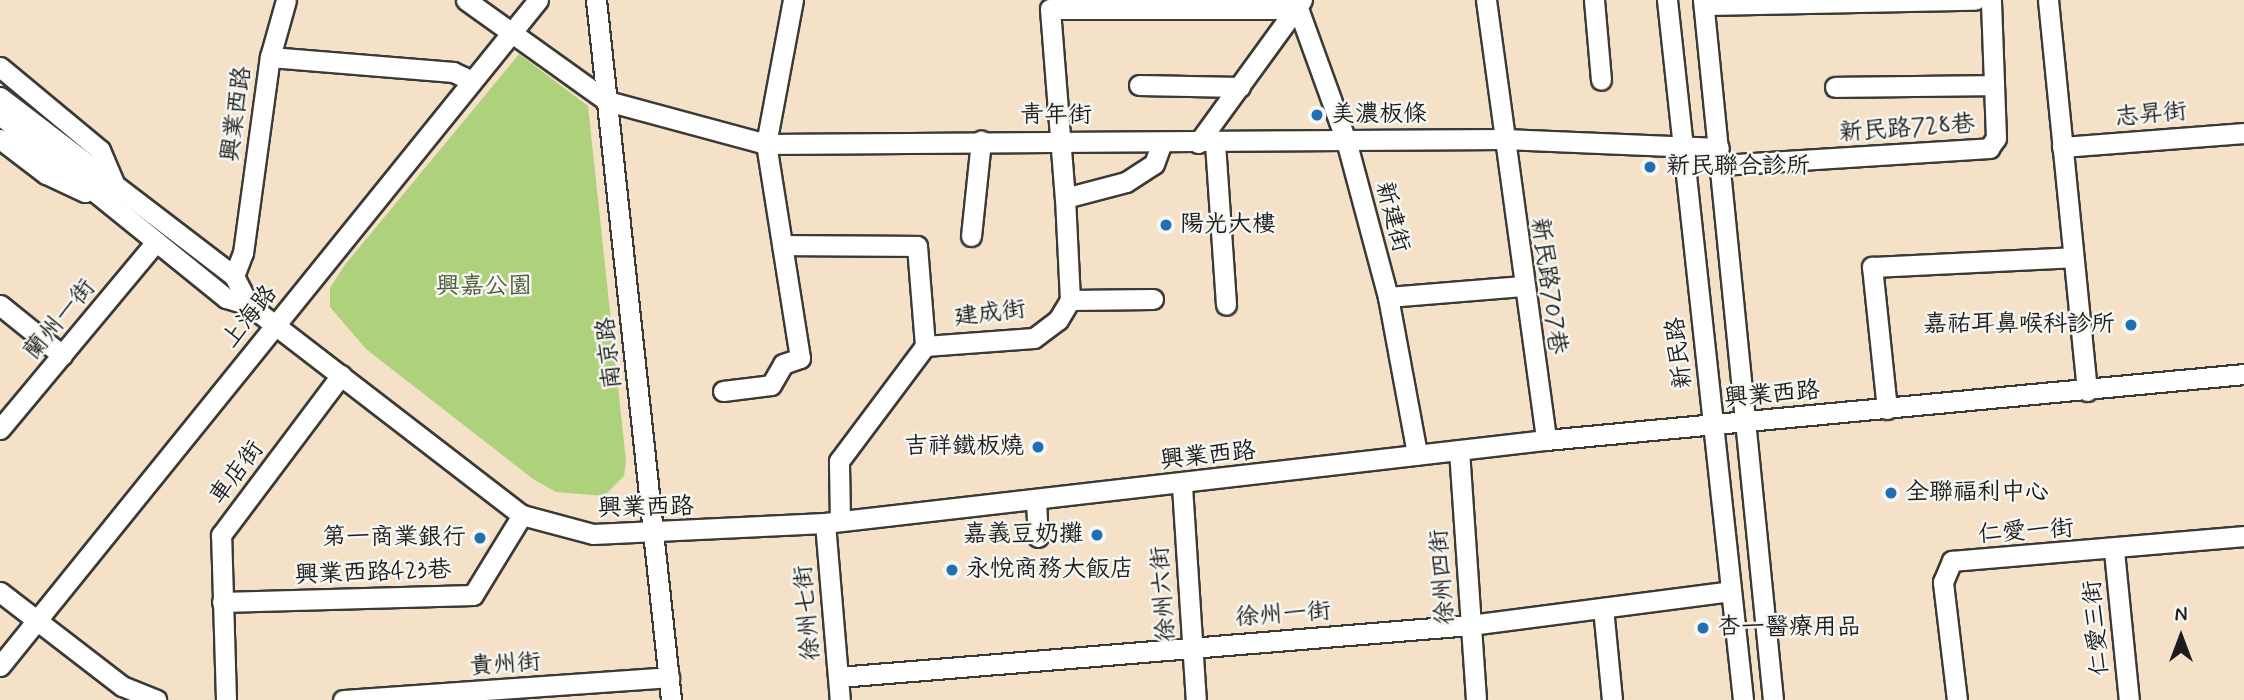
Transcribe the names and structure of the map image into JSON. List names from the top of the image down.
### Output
{
  "streets": {
    "street": [
      "興業西路",
      "志昇街",
      "青年街",
      "新民路728巷",
      "新建街",
      "新民路707巷",
      "建成街",
      "上海路",
      "蘭州一街",
      "南京路",
      "新民路",
      "車店街",
      "仁愛一街",
      "興業西路423巷",
      "徐州四街",
      "徐州六街",
      "徐州七街",
      "徐州一街",
      "仁愛三街",
      "貴州街"
    ]
  },
  "crossings": [
    ["興業西路", "新建街"],
    ["興業西路", "新民路707巷"],
    ["興業西路", "建成街"],
    ["興業西路", "上海路"],
    ["興業西路", "蘭州一街"],
    ["興業西路", "南京路"],
    ["興業西路", "新民路"],
    ["興業西路", "車店街"],
    ["興業西路", "興業西路423巷"],
    ["興業西路", "徐州四街"],
    ["興業西路", "徐州六街"],
    ["興業西路", "徐州七街"],
    ["青年街", "新建街"],
    ["青年街", "上海路"],
    ["青年街", "南京路"],
    ["建成街", "徐州七街"],
    ["南京路", "貴州街"],
    ["新民路", "徐州一街"],
    ["車店街", "興業西路423巷"],
    ["仁愛一街", "仁愛三街"],
    ["徐州四街", "徐州一街"],
    ["徐州六街", "徐州一街"],
    ["徐州七街", "徐州一街"]
  ],
  "parks": ["興嘉公園"],
  "places": [
    "美濃板條",
    "新民聯合診所",
    "陽光大樓",
    "嘉祐耳鼻喉科診所",
    "吉祥鐵板燒",
    "全聯福利中心",
    "嘉義豆奶攤",
    "第一商業銀行",
    "永悅商務大飯店",
    "杏一醫療用品"
  ],
  "north": "top"
}
